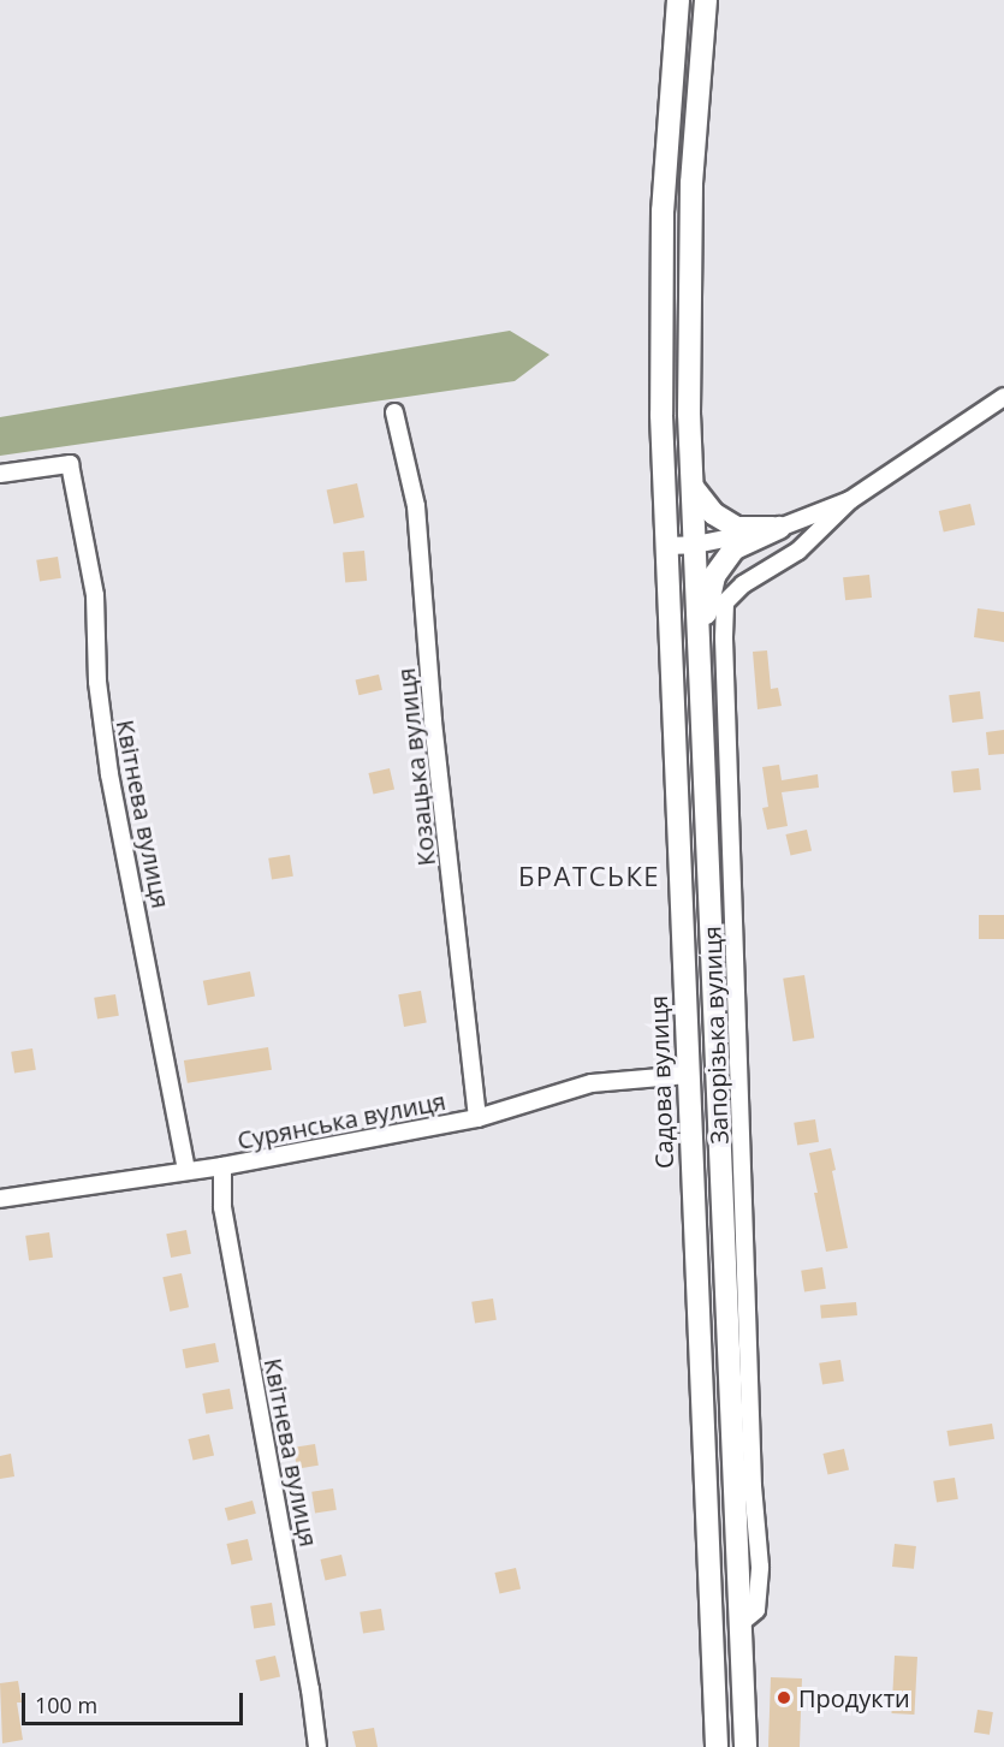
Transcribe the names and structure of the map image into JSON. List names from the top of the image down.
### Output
{
  "streets": {
    "main road": ["Садова вулиця"],
    "street": [
      "Козацька вулиця",
      "Квітнева вулиця",
      "Запорізька вулиця",
      "Сурянська вулиця"
    ]
  },
  "crossings": [
    ["Козацька вулиця", "Сурянська вулиця"],
    ["Квітнева вулиця", "Сурянська вулиця"],
    ["Садова вулиця", "Сурянська вулиця"]
  ],
  "districts": ["БРАТСЬКЕ"],
  "places": ["Продукти"],
  "scale_bar": "100 m"
}
